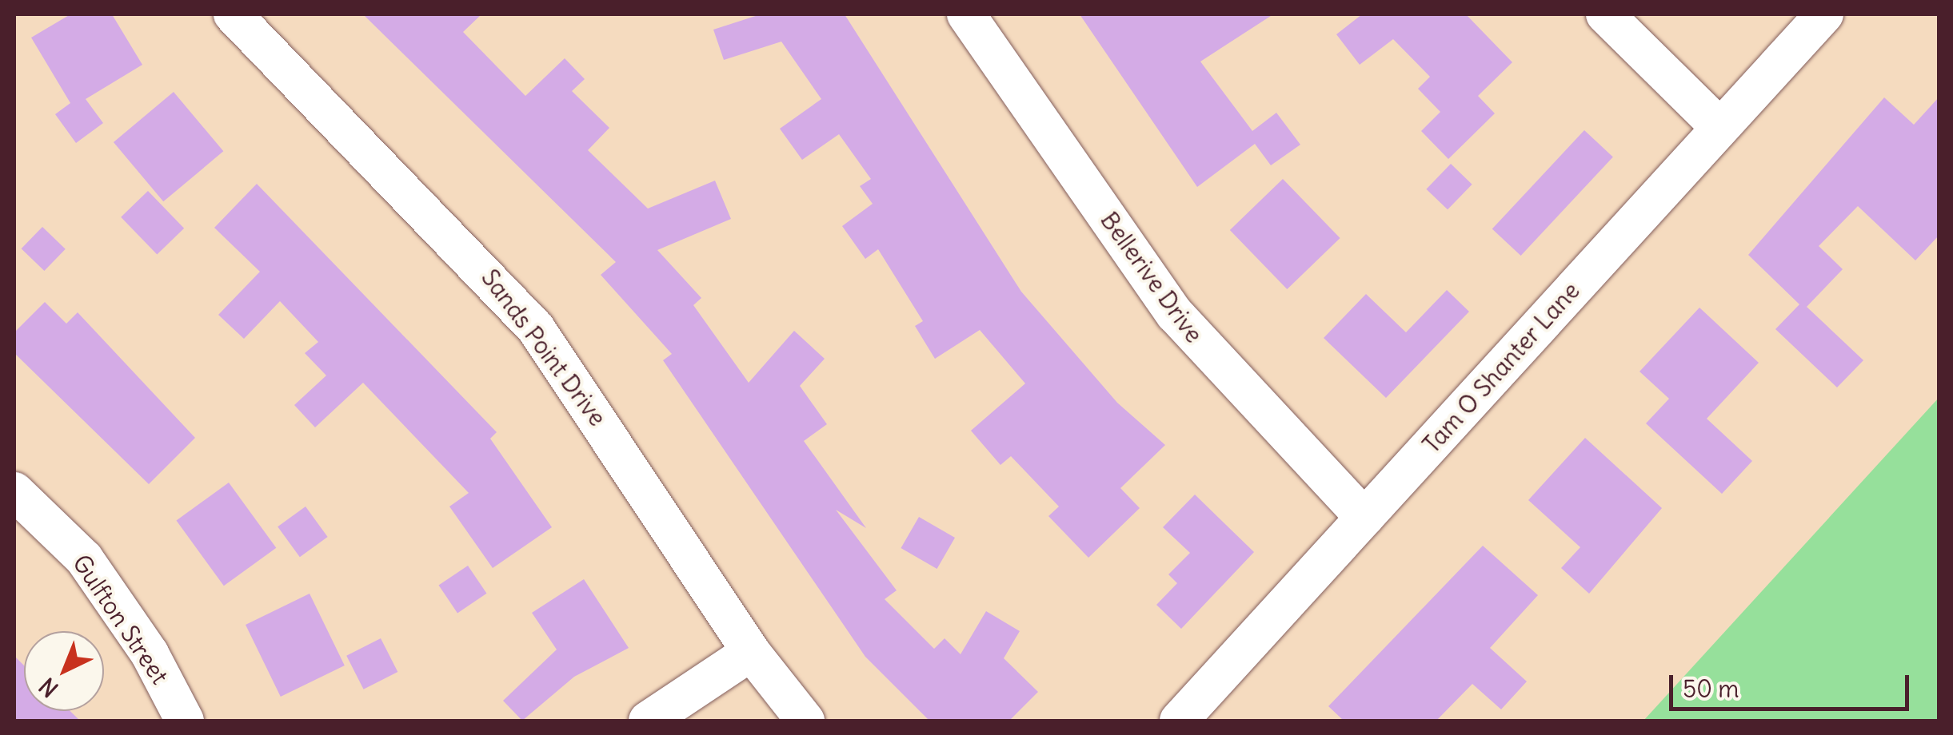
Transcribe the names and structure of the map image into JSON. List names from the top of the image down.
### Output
{
  "streets": {
    "street": [
      "Bellerive Drive",
      "Sands Point Drive",
      "Tam O Shanter Lane",
      "Gulfton Street"
    ]
  },
  "crossings": [
    ["Bellerive Drive", "Tam O Shanter Lane"]
  ],
  "scale_bar": "50 m",
  "north": "bottom left"
}
